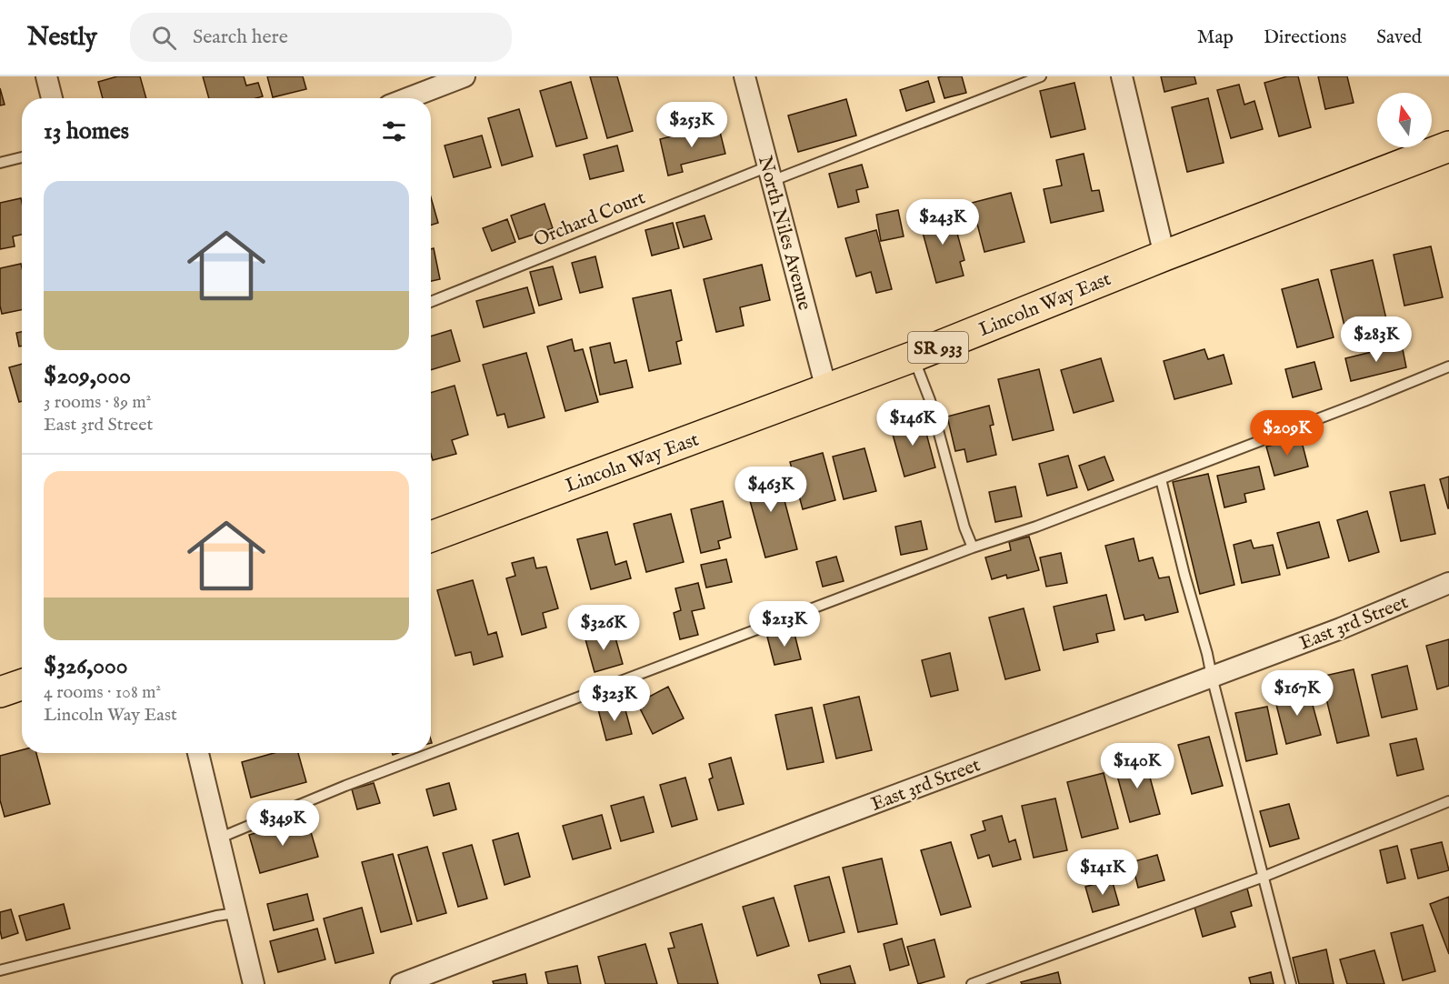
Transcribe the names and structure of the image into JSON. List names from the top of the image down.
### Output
{
  "streets": {
    "main road": ["Lincoln Way East", "SR 933"],
    "street": ["North Niles Avenue", "East 3rd Street"],
    "lane": ["Orchard Court"]
  },
  "crossings": [
    ["Orchard Court", "North Niles Avenue"],
    ["North Niles Avenue", "Lincoln Way East"]
  ],
  "north": "top",
  "page": {
    "header": "Nestly",
    "search": "Search here",
    "nav": ["Map", "Directions", "Saved"],
    "heading": "13 homes",
    "price": [
      "$253K",
      "$243K",
      "$283K",
      "$146K",
      "$209K",
      "$463K",
      "$213K",
      "$326K",
      "$167K",
      "$323K",
      "$140K",
      "$349K",
      "$141K"
    ],
    "list": [
      {
        "name": "$209,000",
        "note": "3 rooms · 89 m² · East 3rd Street"
      },
      {
        "name": "$326,000",
        "note": "4 rooms · 108 m² · Lincoln Way East"
      }
    ]
  }
}
